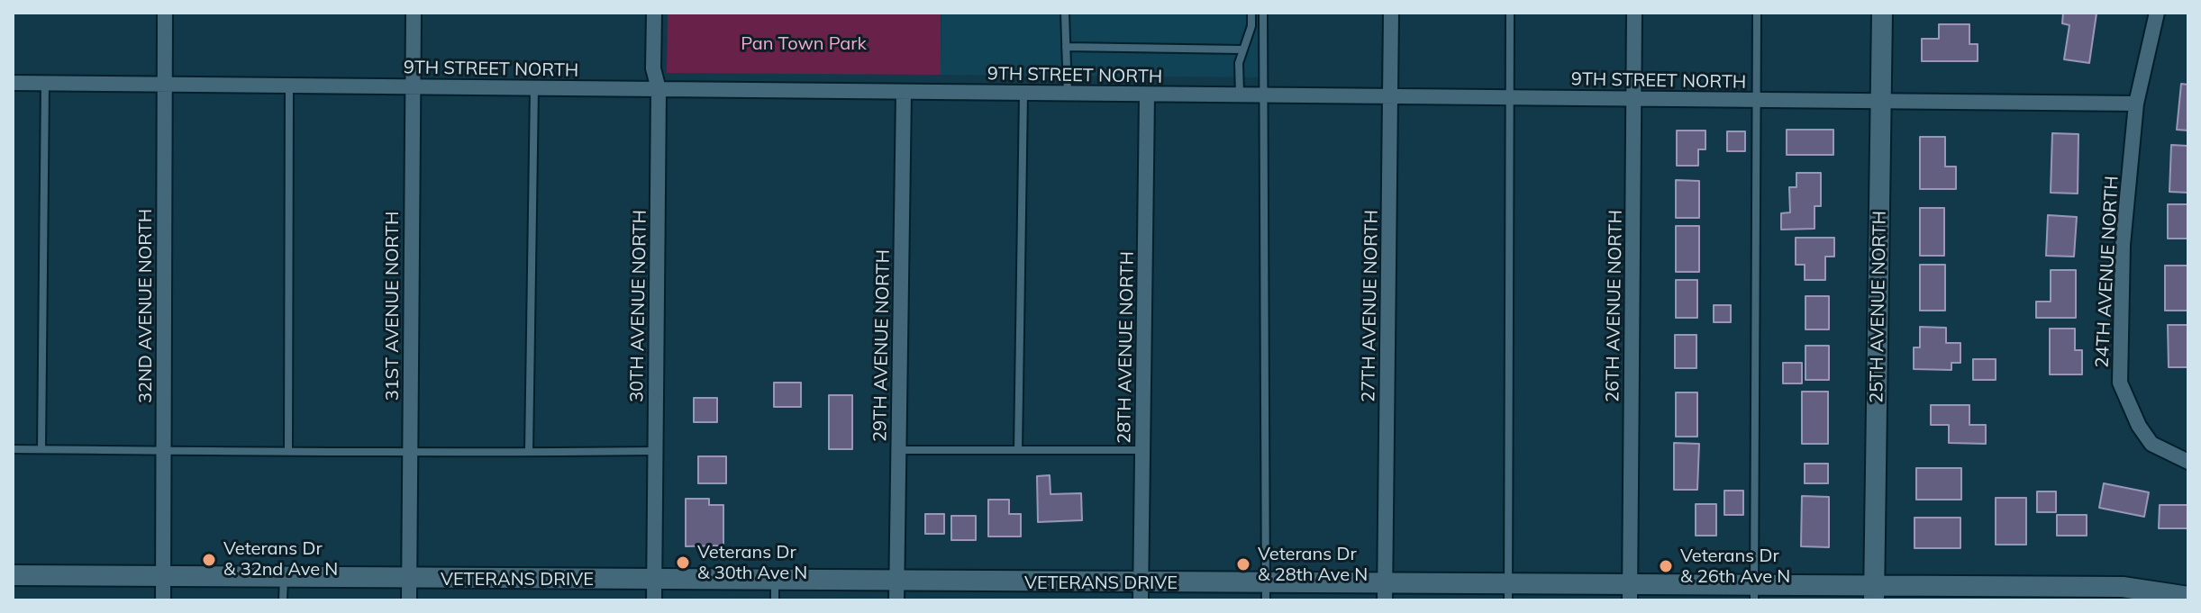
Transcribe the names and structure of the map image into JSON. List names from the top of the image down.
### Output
{
  "streets": {
    "main road": ["25TH AVENUE NORTH", "VETERANS DRIVE"],
    "street": [
      "9TH STREET NORTH",
      "24TH AVENUE NORTH",
      "32ND AVENUE NORTH",
      "31ST AVENUE NORTH",
      "30TH AVENUE NORTH",
      "27TH AVENUE NORTH",
      "26TH AVENUE NORTH",
      "29TH AVENUE NORTH",
      "28TH AVENUE NORTH"
    ]
  },
  "crossings": [
    ["9TH STREET NORTH", "24TH AVENUE NORTH"],
    ["9TH STREET NORTH", "32ND AVENUE NORTH"],
    ["9TH STREET NORTH", "31ST AVENUE NORTH"],
    ["9TH STREET NORTH", "30TH AVENUE NORTH"],
    ["9TH STREET NORTH", "27TH AVENUE NORTH"],
    ["9TH STREET NORTH", "26TH AVENUE NORTH"],
    ["9TH STREET NORTH", "25TH AVENUE NORTH"],
    ["9TH STREET NORTH", "29TH AVENUE NORTH"],
    ["9TH STREET NORTH", "28TH AVENUE NORTH"],
    ["32ND AVENUE NORTH", "VETERANS DRIVE"],
    ["31ST AVENUE NORTH", "VETERANS DRIVE"],
    ["30TH AVENUE NORTH", "VETERANS DRIVE"],
    ["27TH AVENUE NORTH", "VETERANS DRIVE"],
    ["26TH AVENUE NORTH", "VETERANS DRIVE"],
    ["25TH AVENUE NORTH", "VETERANS DRIVE"],
    ["29TH AVENUE NORTH", "VETERANS DRIVE"],
    ["28TH AVENUE NORTH", "VETERANS DRIVE"]
  ],
  "parks": ["Pan Town Park"],
  "places": [
    "Veterans Dr & 32nd Ave N",
    "Veterans Dr & 30th Ave N",
    "Veterans Dr & 28th Ave N",
    "Veterans Dr & 26th Ave N"
  ]
}
